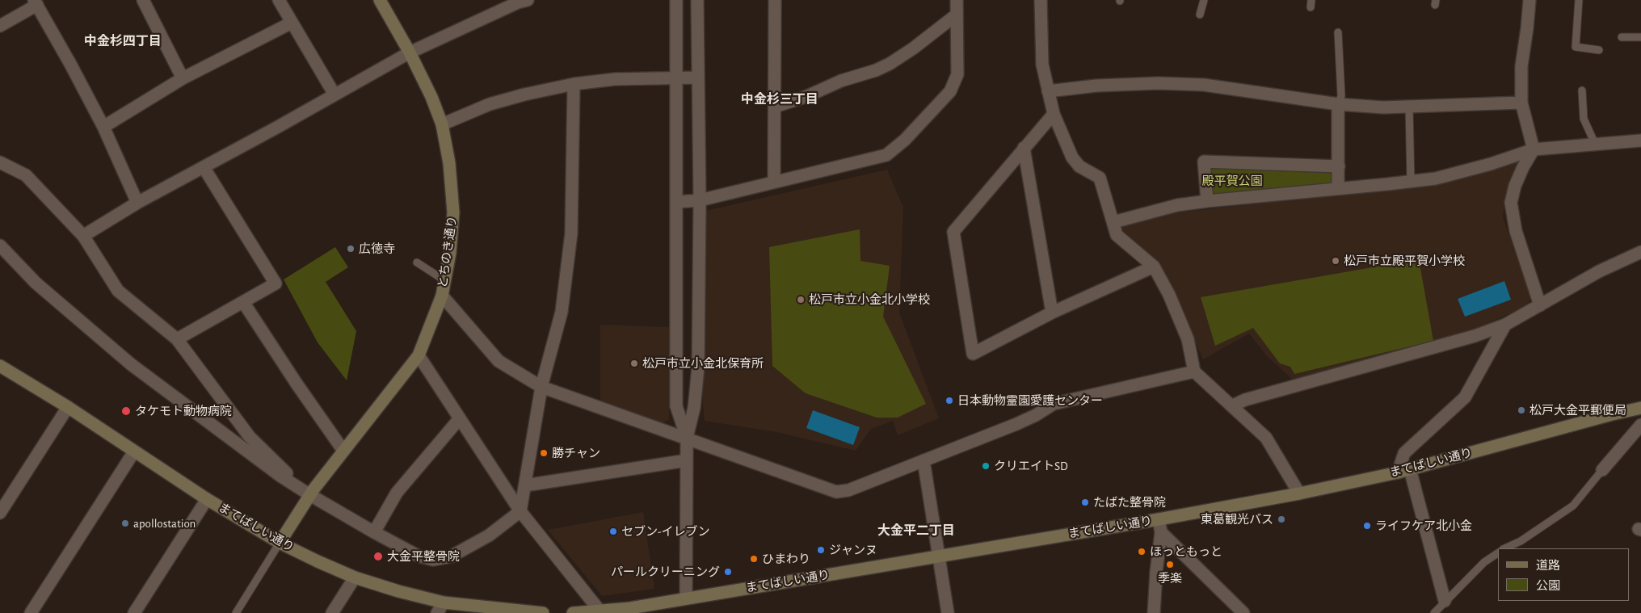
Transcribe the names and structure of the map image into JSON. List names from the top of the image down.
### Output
{
  "streets": {
    "street": ["とちのき通り", "まてばしい通り"]
  },
  "crossings": [
    ["とちのき通り", "まてばしい通り"]
  ],
  "districts": ["中金杉四丁目", "中金杉三丁目", "大金平二丁目"],
  "parks": ["殿平賀公園"],
  "places": [
    "広徳寺",
    "松戸市立殿平賀小学校",
    "松戸市立小金北小学校",
    "松戸市立小金北保育所",
    "日本動物霊園愛護センター",
    "松戸大金平郵便局",
    "タケモト動物病院",
    "勝チャン",
    "クリエイトSD",
    "たばた整骨院",
    "東葛観光バス",
    "apollostation",
    "ライフケア北小金",
    "セブン-イレブン",
    "ジャンヌ",
    "ほっともっと",
    "大金平整骨院",
    "ひまわり",
    "季楽",
    "パールクリーニング"
  ],
  "legend": ["道路", "公園"]
}
